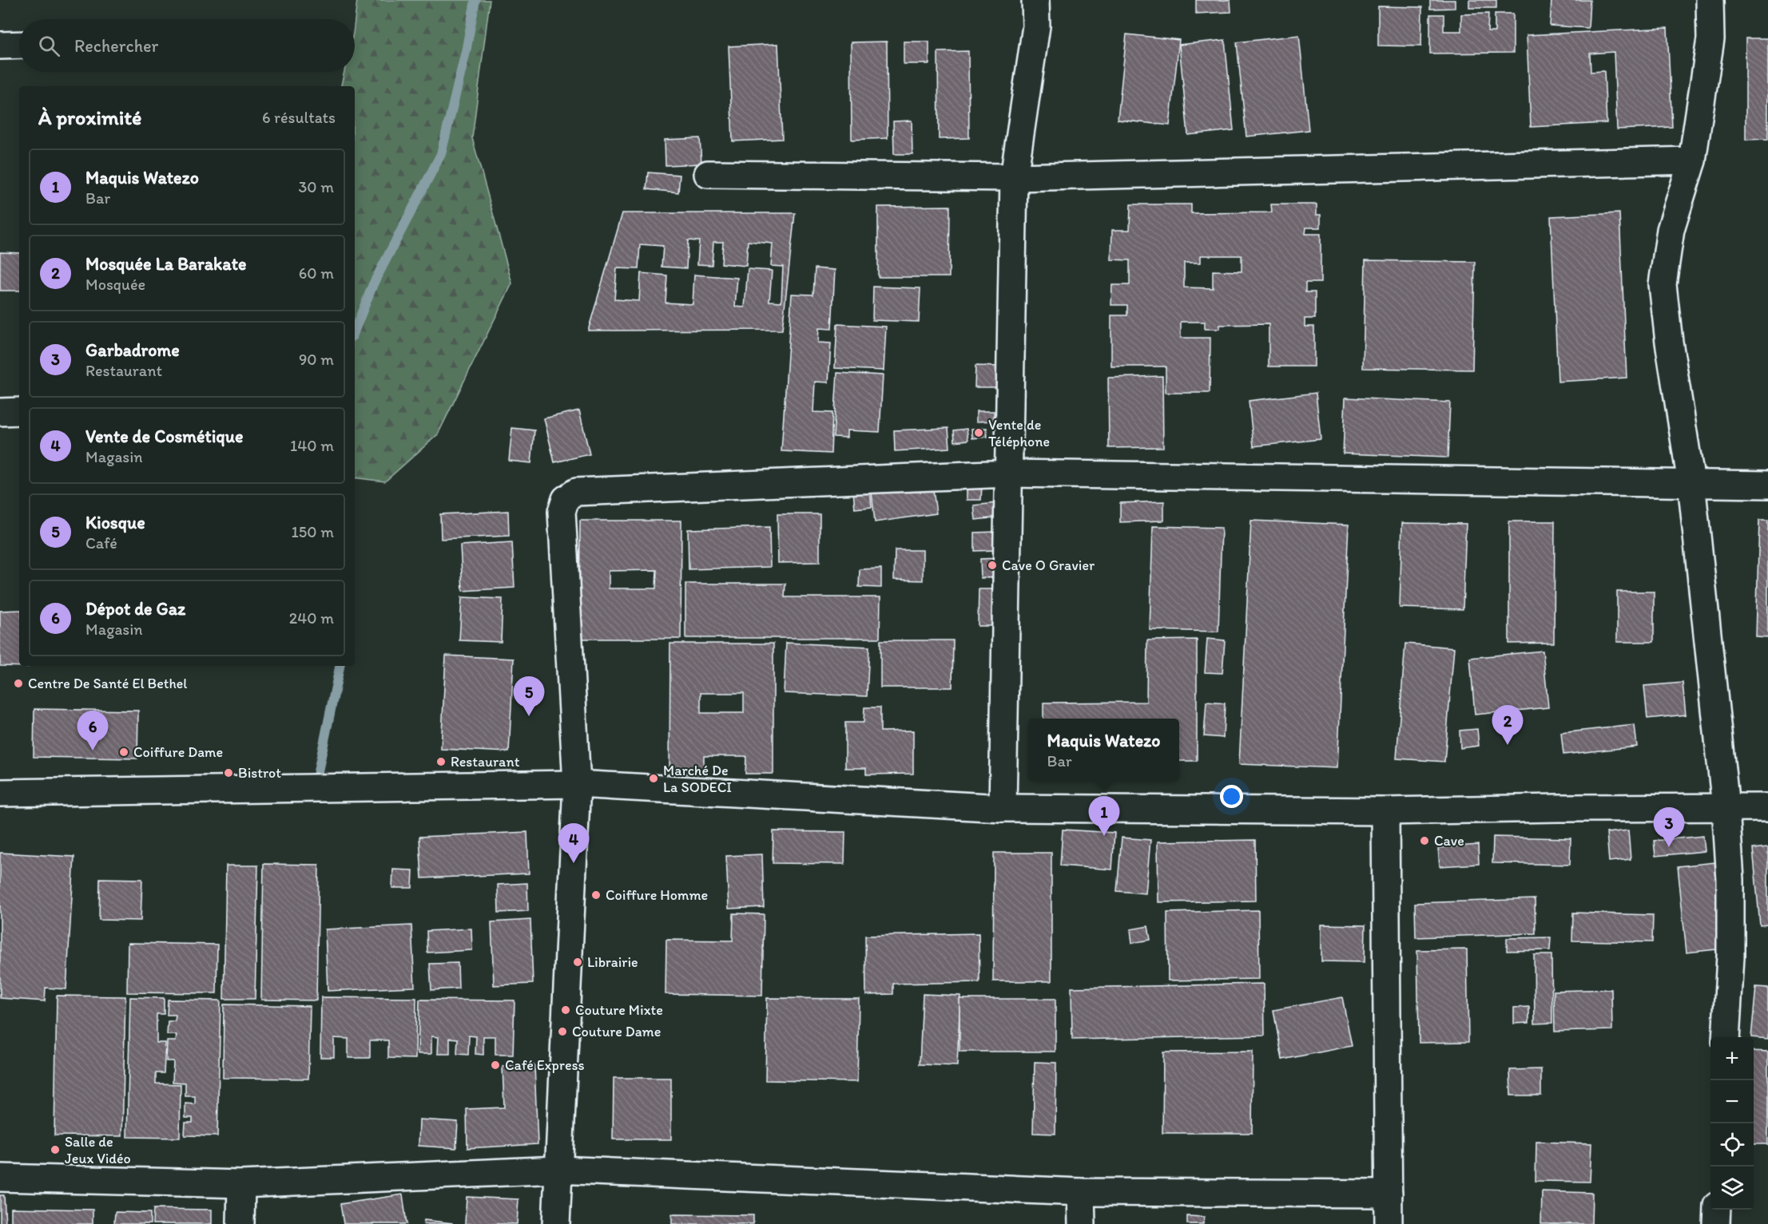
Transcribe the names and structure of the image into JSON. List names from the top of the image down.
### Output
{
  "places": [
    "Vente de Téléphone",
    "Cave O Gravier",
    "Centre De Santé El Bethel",
    "Coiffure Dame",
    "Restaurant",
    "Bistrot",
    "Marché De La SODECI",
    "Cave",
    "Coiffure Homme",
    "Librairie",
    "Couture Mixte",
    "Couture Dame",
    "Café Express",
    "Salle de Jeux Vidéo"
  ],
  "page": {
    "search": "Rechercher",
    "heading": ["À proximité", "6 résultats"],
    "list": [
      {
        "mark": "1",
        "name": "Maquis Watezo",
        "note": "Bar",
        "value": "30 m"
      },
      {
        "mark": "2",
        "name": "Mosquée La Barakate",
        "note": "Mosquée",
        "value": "60 m"
      },
      {
        "mark": "3",
        "name": "Garbadrome",
        "note": "Restaurant",
        "value": "90 m"
      },
      {
        "mark": "4",
        "name": "Vente de Cosmétique",
        "note": "Magasin",
        "value": "140 m"
      },
      {
        "mark": "5",
        "name": "Kiosque",
        "note": "Café",
        "value": "150 m"
      },
      {
        "mark": "6",
        "name": "Dépot de Gaz",
        "note": "Magasin",
        "value": "240 m"
      }
    ],
    "pins": [
      "5",
      "2",
      "6",
      "1",
      "3",
      "4"
    ],
    "popup": ["Maquis Watezo", "Bar"],
    "map_buttons": ["+", "−"]
  }
}
